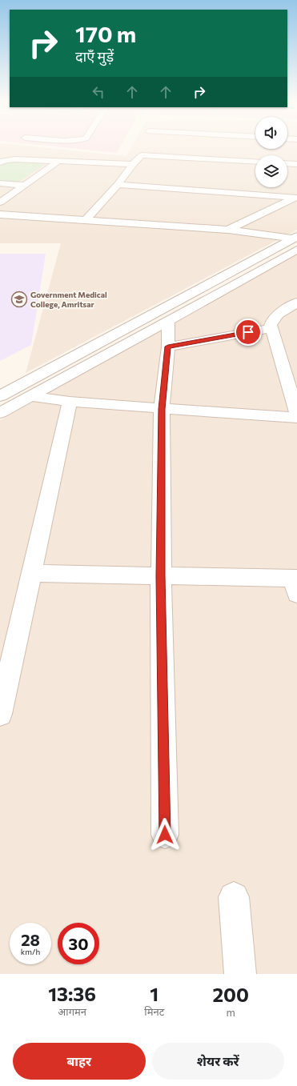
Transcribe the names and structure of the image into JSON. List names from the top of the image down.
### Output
{
  "places": {
    "school or university": ["Government Medical College, Amritsar"]
  },
  "page": {
    "turn": ["170 m", "दाएँ मुड़ें"],
    "speed": "28 km/h",
    "limit": "30",
    "eta": [
      "13:36",
      "आगमन",
      "1",
      "मिनट",
      "200",
      "m"
    ],
    "buttons": ["बाहर", "शेयर करें"]
  }
}
